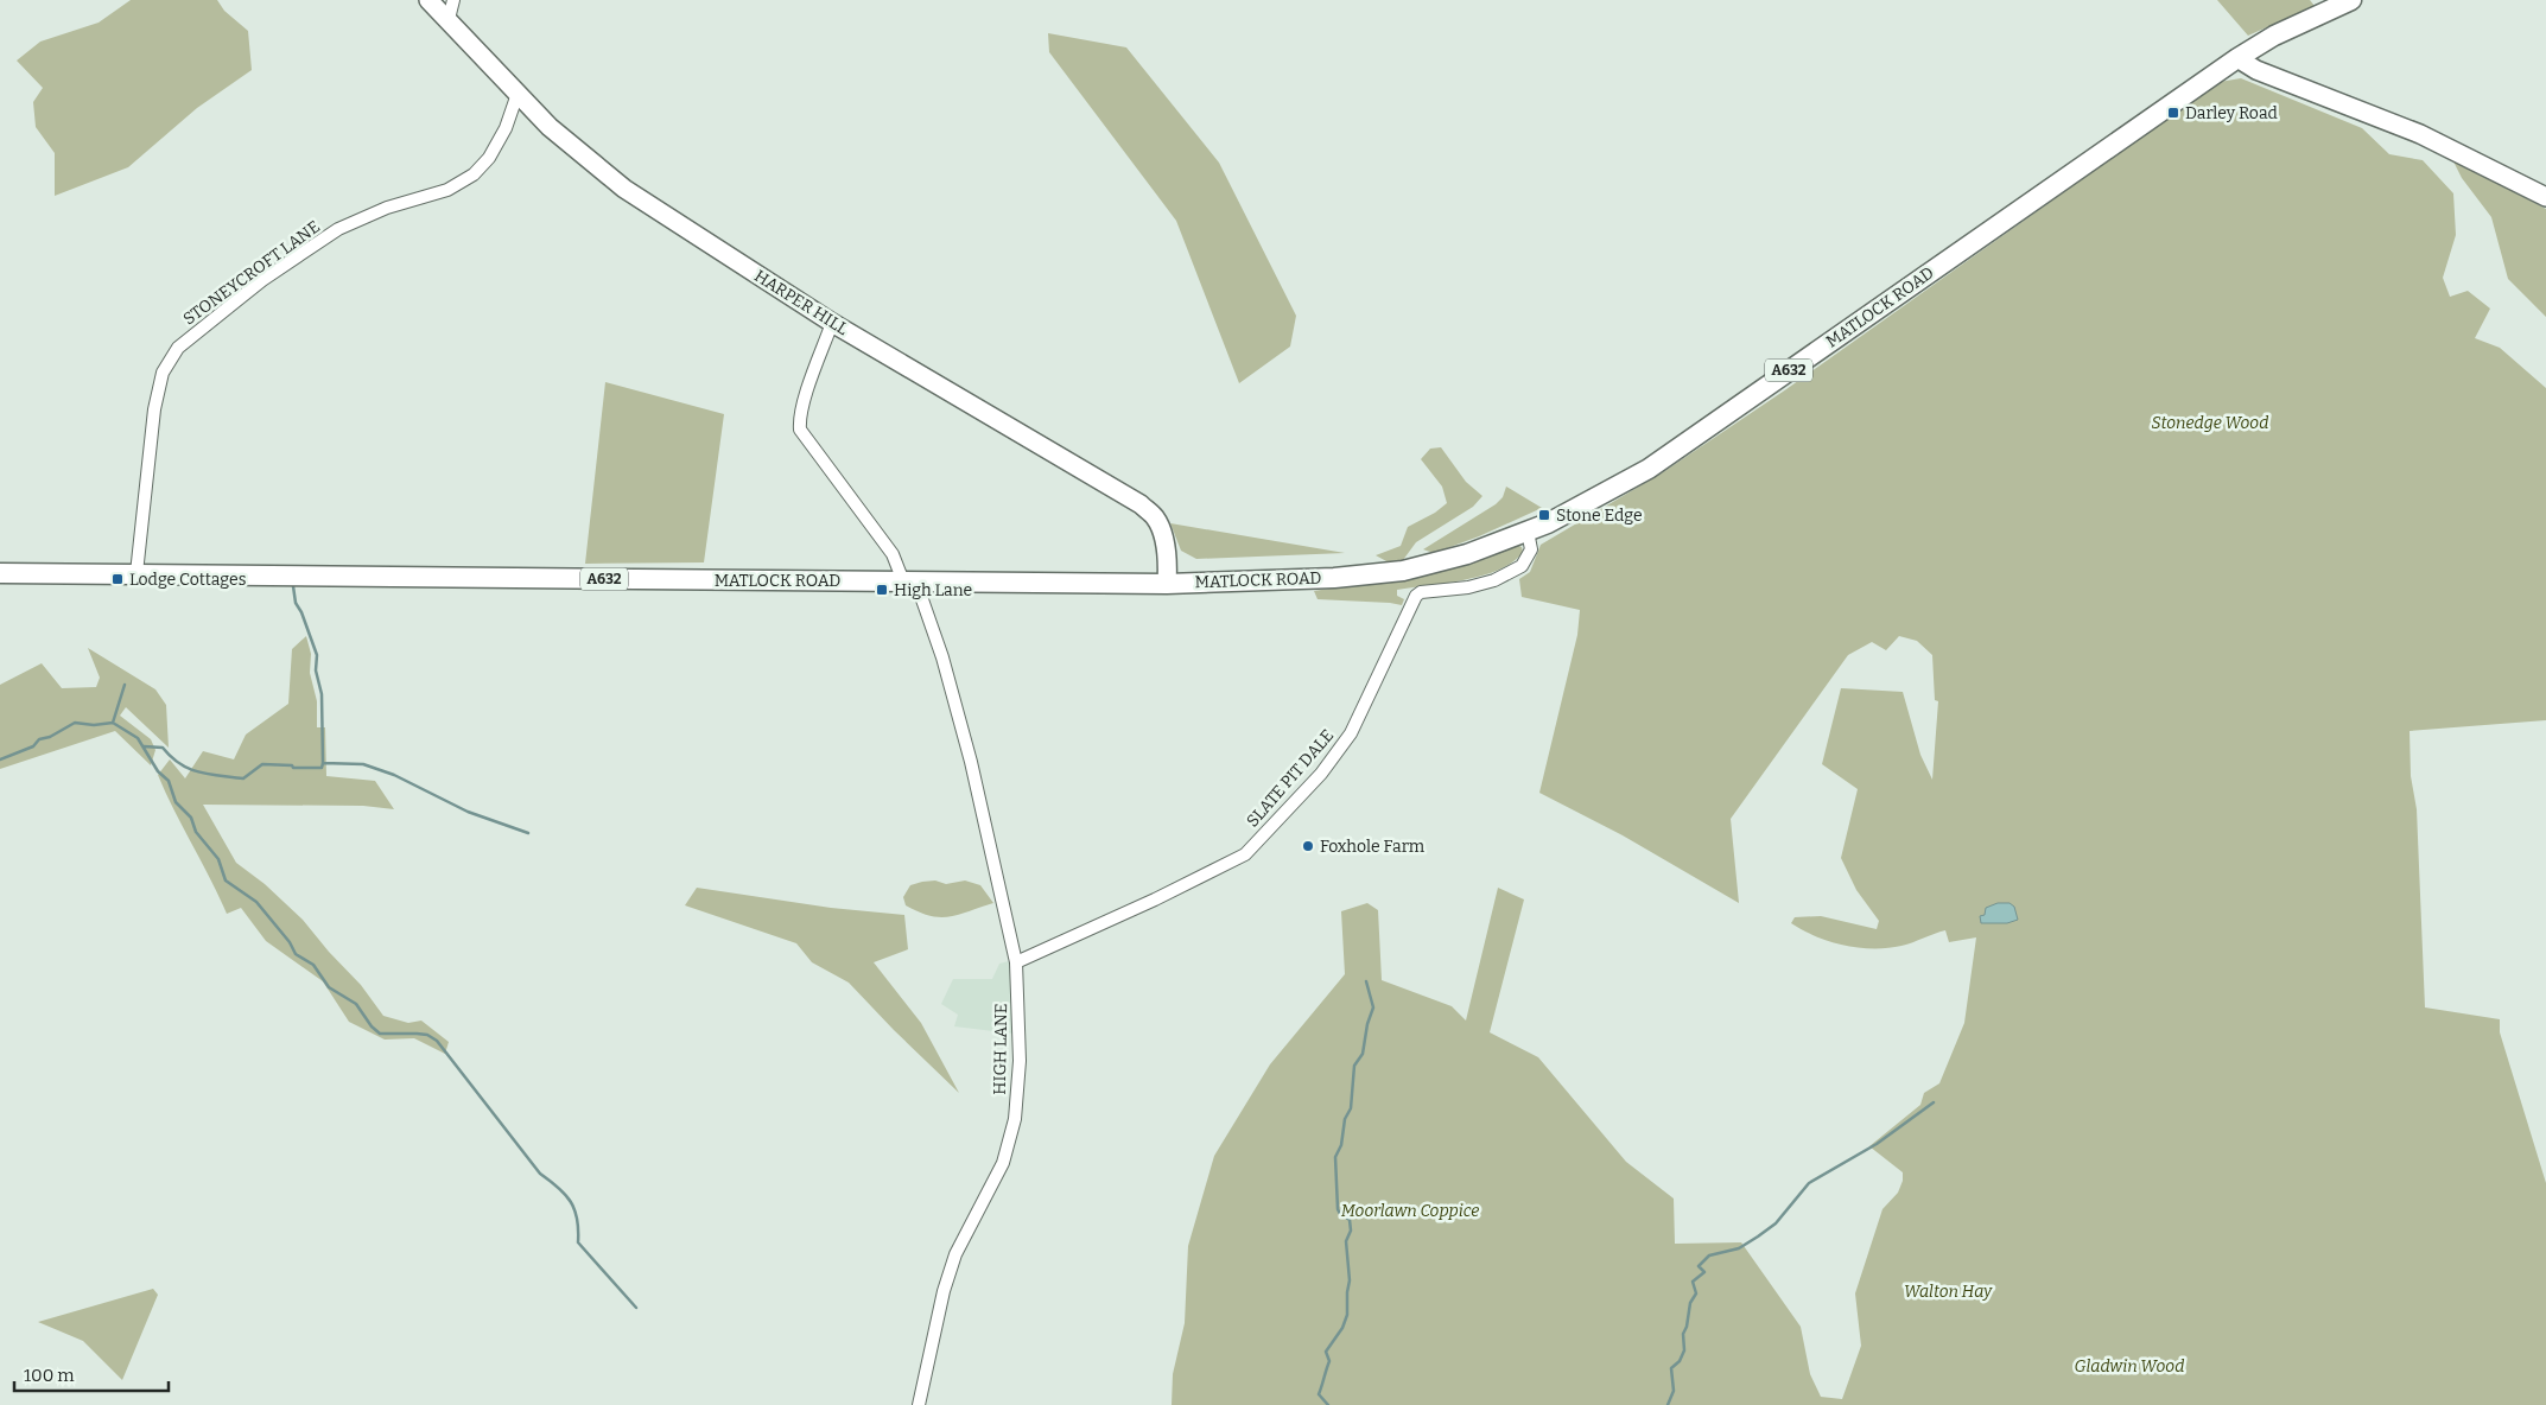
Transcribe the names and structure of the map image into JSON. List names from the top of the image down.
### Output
{
  "streets": {
    "main road": ["MATLOCK ROAD", "A632"],
    "street": [
      "STONEYCROFT LANE",
      "HARPER HILL",
      "SLATE PIT DALE",
      "HIGH LANE"
    ]
  },
  "crossings": [
    ["STONEYCROFT LANE", "HARPER HILL"],
    ["STONEYCROFT LANE", "MATLOCK ROAD"],
    ["HARPER HILL", "MATLOCK ROAD"],
    ["HARPER HILL", "HIGH LANE"],
    ["MATLOCK ROAD", "SLATE PIT DALE"],
    ["MATLOCK ROAD", "HIGH LANE"],
    ["SLATE PIT DALE", "HIGH LANE"]
  ],
  "parks": [
    "Stonedge Wood",
    "Moorlawn Coppice",
    "Walton Hay",
    "Gladwin Wood"
  ],
  "places": {
    "transit": [
      "Darley Road",
      "Stone Edge",
      "Lodge Cottages",
      "High Lane"
    ],
    "other": ["Foxhole Farm"]
  },
  "scale_bar": "100 m"
}
